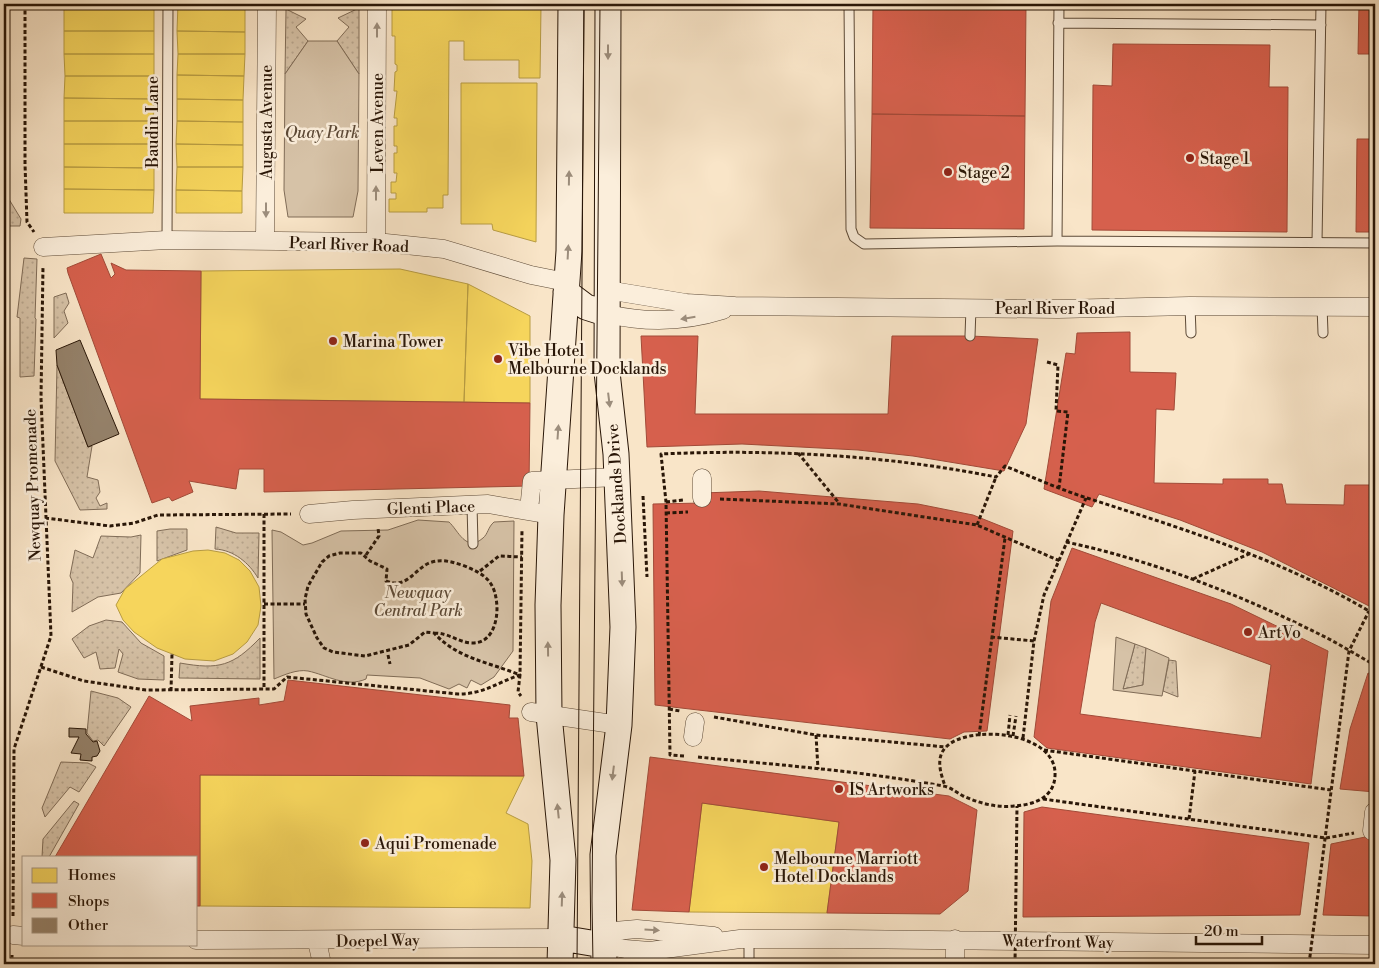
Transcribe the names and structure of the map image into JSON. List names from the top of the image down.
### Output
{
  "streets": {
    "street": [
      "Augusta Avenue",
      "Leven Avenue",
      "Pearl River Road",
      "Docklands Drive",
      "Glenti Place",
      "Doepel Way",
      "Waterfront Way"
    ],
    "lane": ["Baudin Lane"],
    "path": ["Newquay Promenade"]
  },
  "crossings": [
    ["Baudin Lane", "Pearl River Road"],
    ["Augusta Avenue", "Pearl River Road"],
    ["Leven Avenue", "Pearl River Road"],
    ["Pearl River Road", "Docklands Drive"],
    ["Pearl River Road", "Newquay Promenade"],
    ["Docklands Drive", "Waterfront Way"],
    ["Doepel Way", "Waterfront Way"]
  ],
  "one_way": ["Augusta Avenue", "Leven Avenue"],
  "parks": ["Quay Park", "Newquay Central Park"],
  "places": [
    "Stage 1",
    "Stage 2",
    "Marina Tower",
    "Vibe Hotel Melbourne Docklands",
    "ArtVo",
    "IS Artworks",
    "Aqui Promenade",
    "Melbourne Marriott Hotel Docklands"
  ],
  "legend": ["Homes", "Shops", "Other"],
  "scale_bar": "20 m"
}
